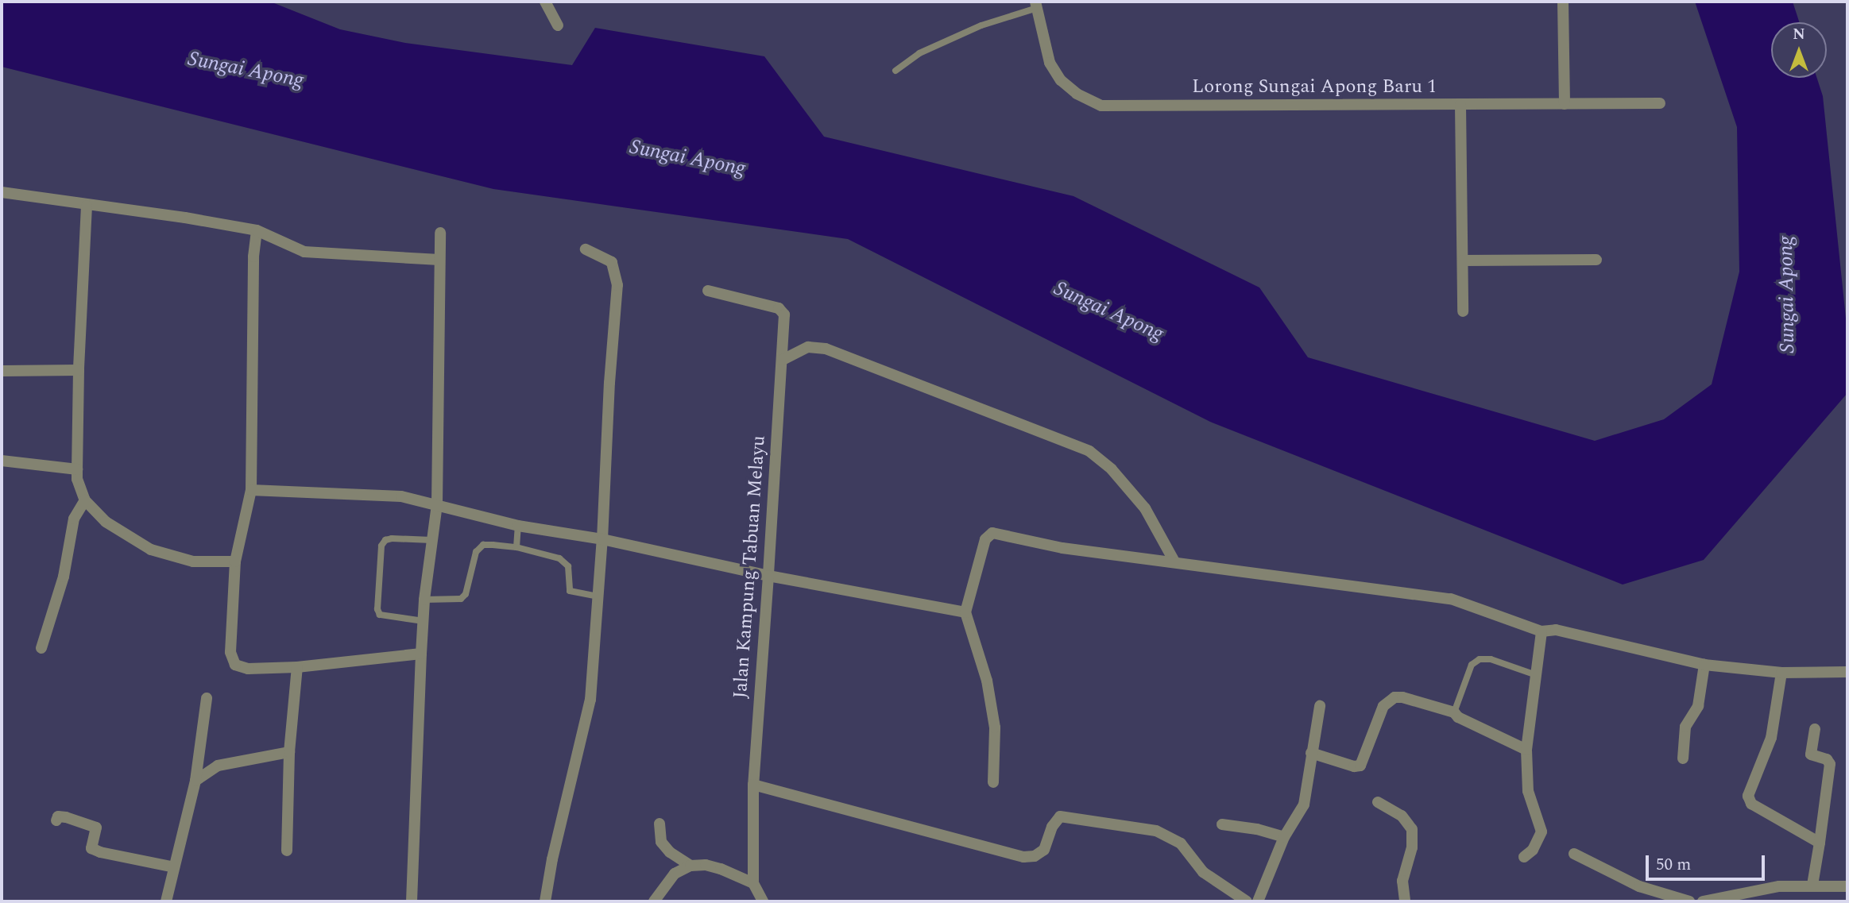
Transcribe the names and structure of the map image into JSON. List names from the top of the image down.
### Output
{
  "streets": {
    "street": ["Lorong Sungai Apong Baru 1", "Jalan Kampung Tabuan Melayu"]
  },
  "water": ["Sungai Apong"],
  "scale_bar": "50 m",
  "north": "top"
}
